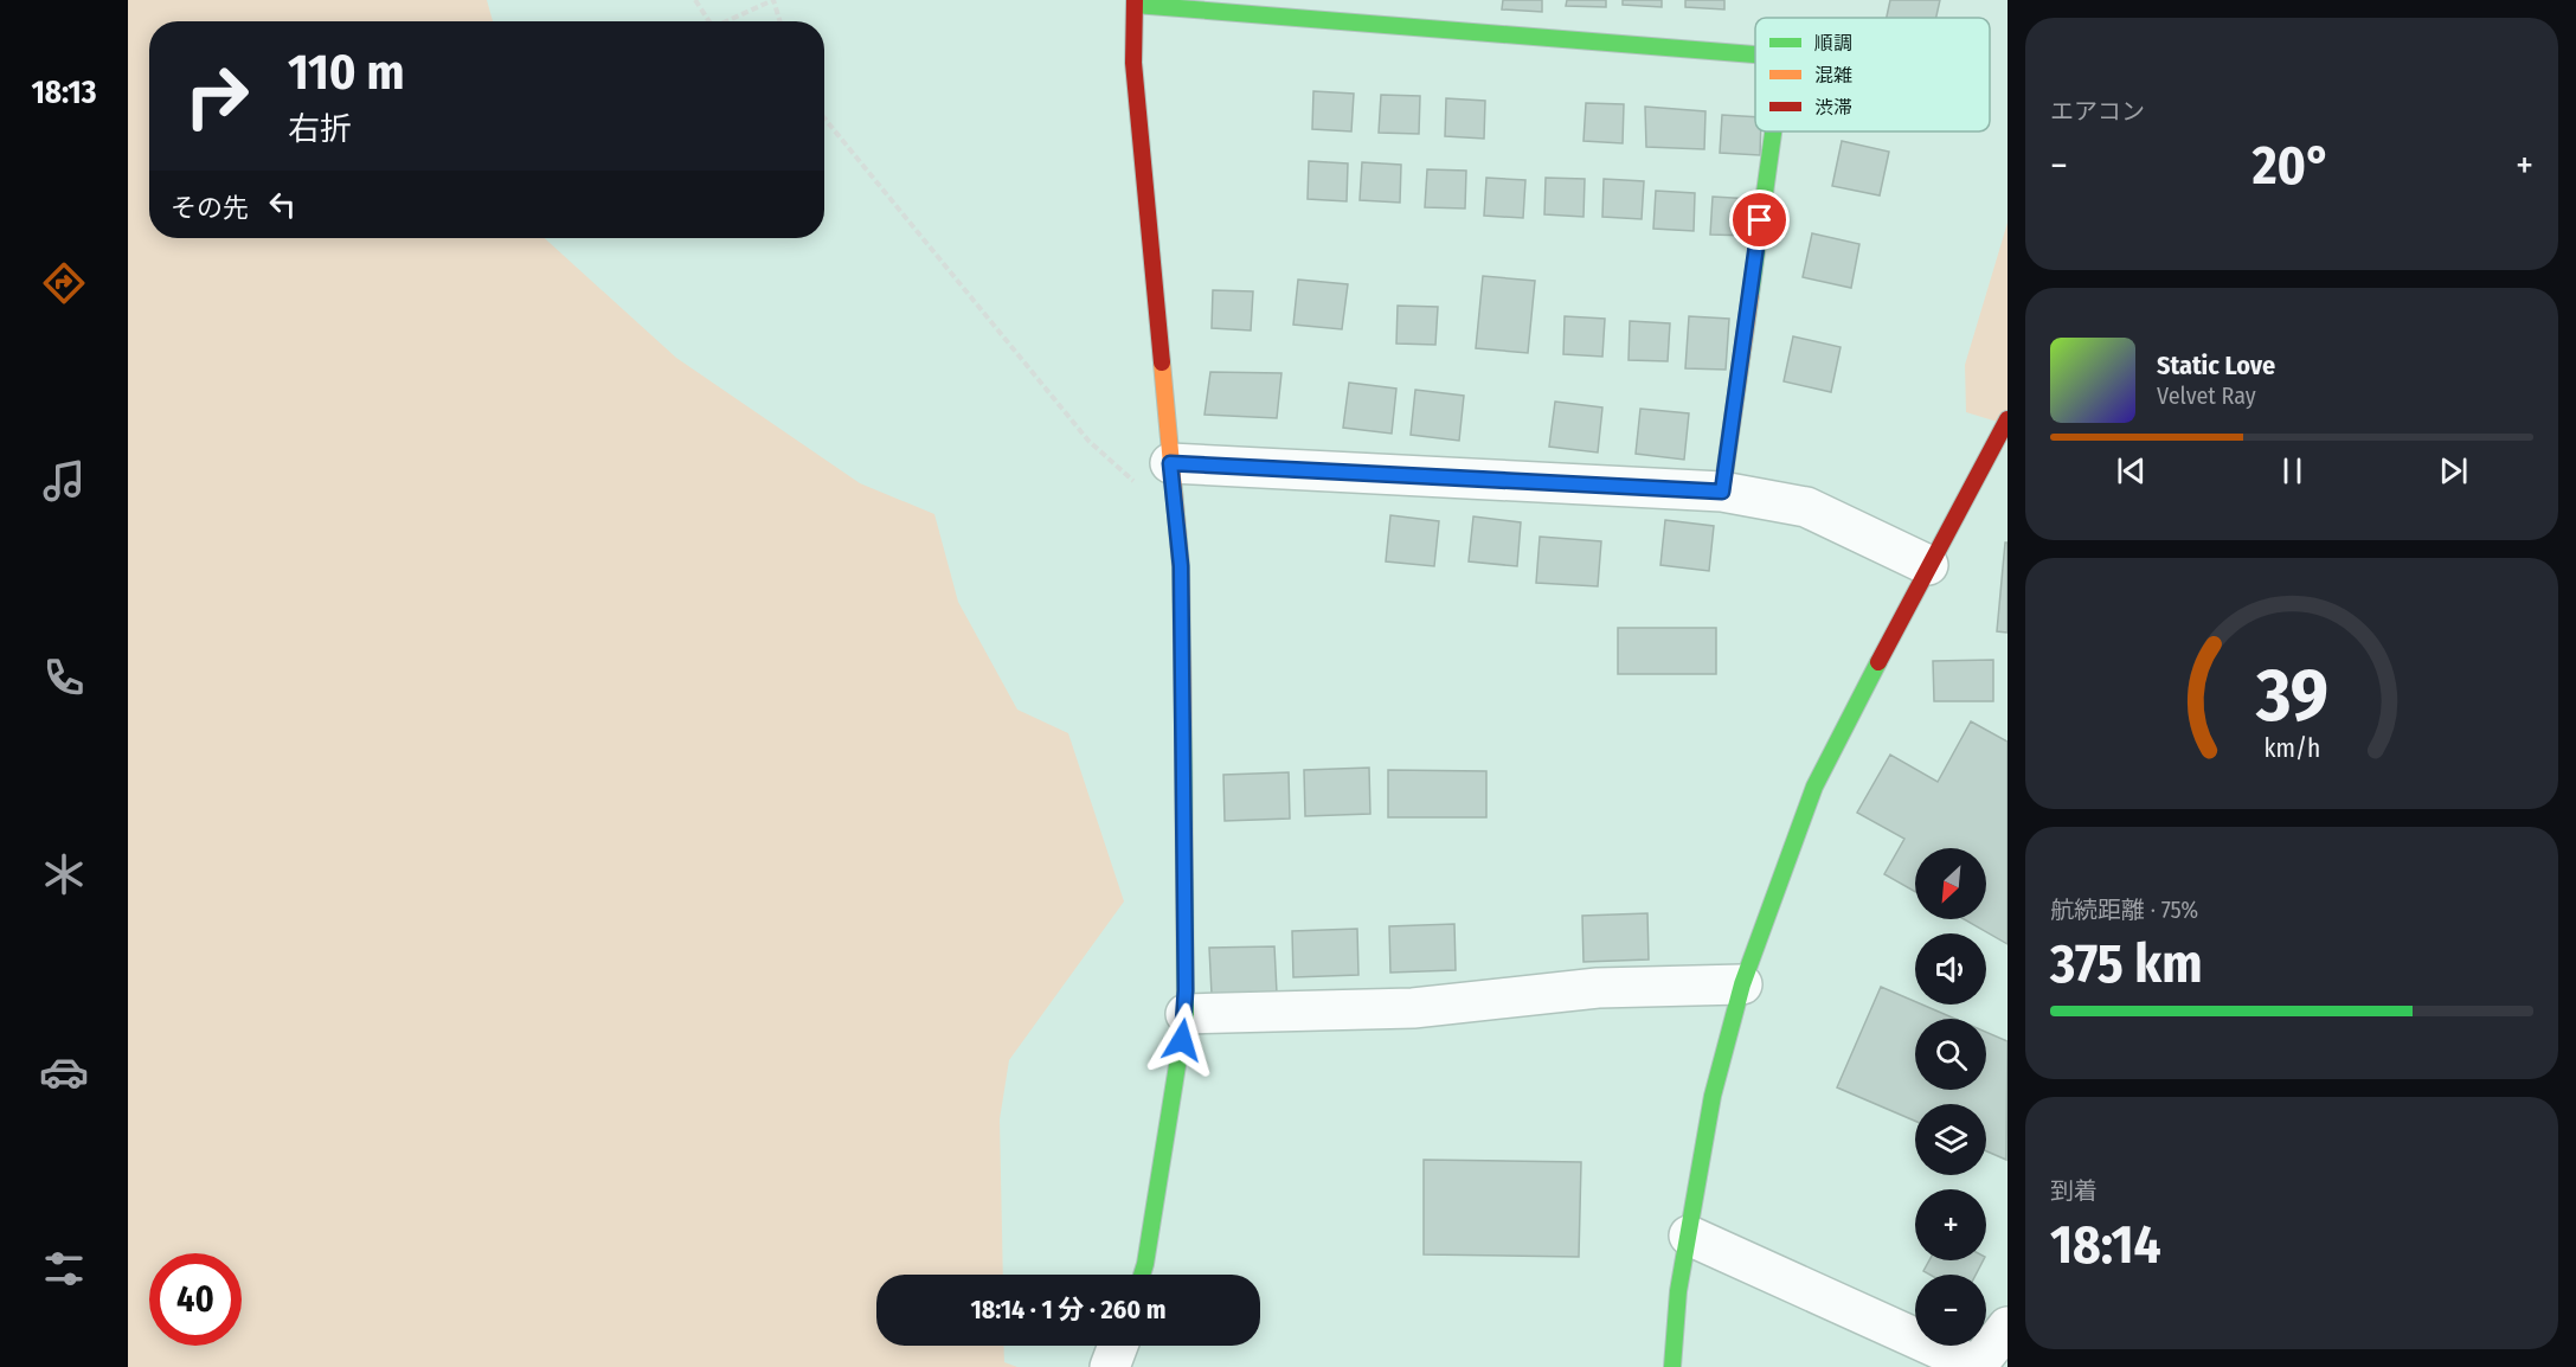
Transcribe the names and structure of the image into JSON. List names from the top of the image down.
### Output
{
  "legend": ["順調", "混雑", "渋滞"],
  "north": "bottom left",
  "page": {
    "tabs": "18:13",
    "tile": [
      "エアコン",
      ["航続距離 · 75%", "375 km"],
      ["到着", "18:14"]
    ],
    "turn": ["110 m", "右折"],
    "heat": ["−", "20°", "+"],
    "then": "その先",
    "song": ["Static Love", "Velvet Ray"],
    "map_buttons": ["+", "−"],
    "limit": "40",
    "trip": "18:14 · 1 分 · 260 m",
    "gauge": ["39", "km/h"]
  }
}
